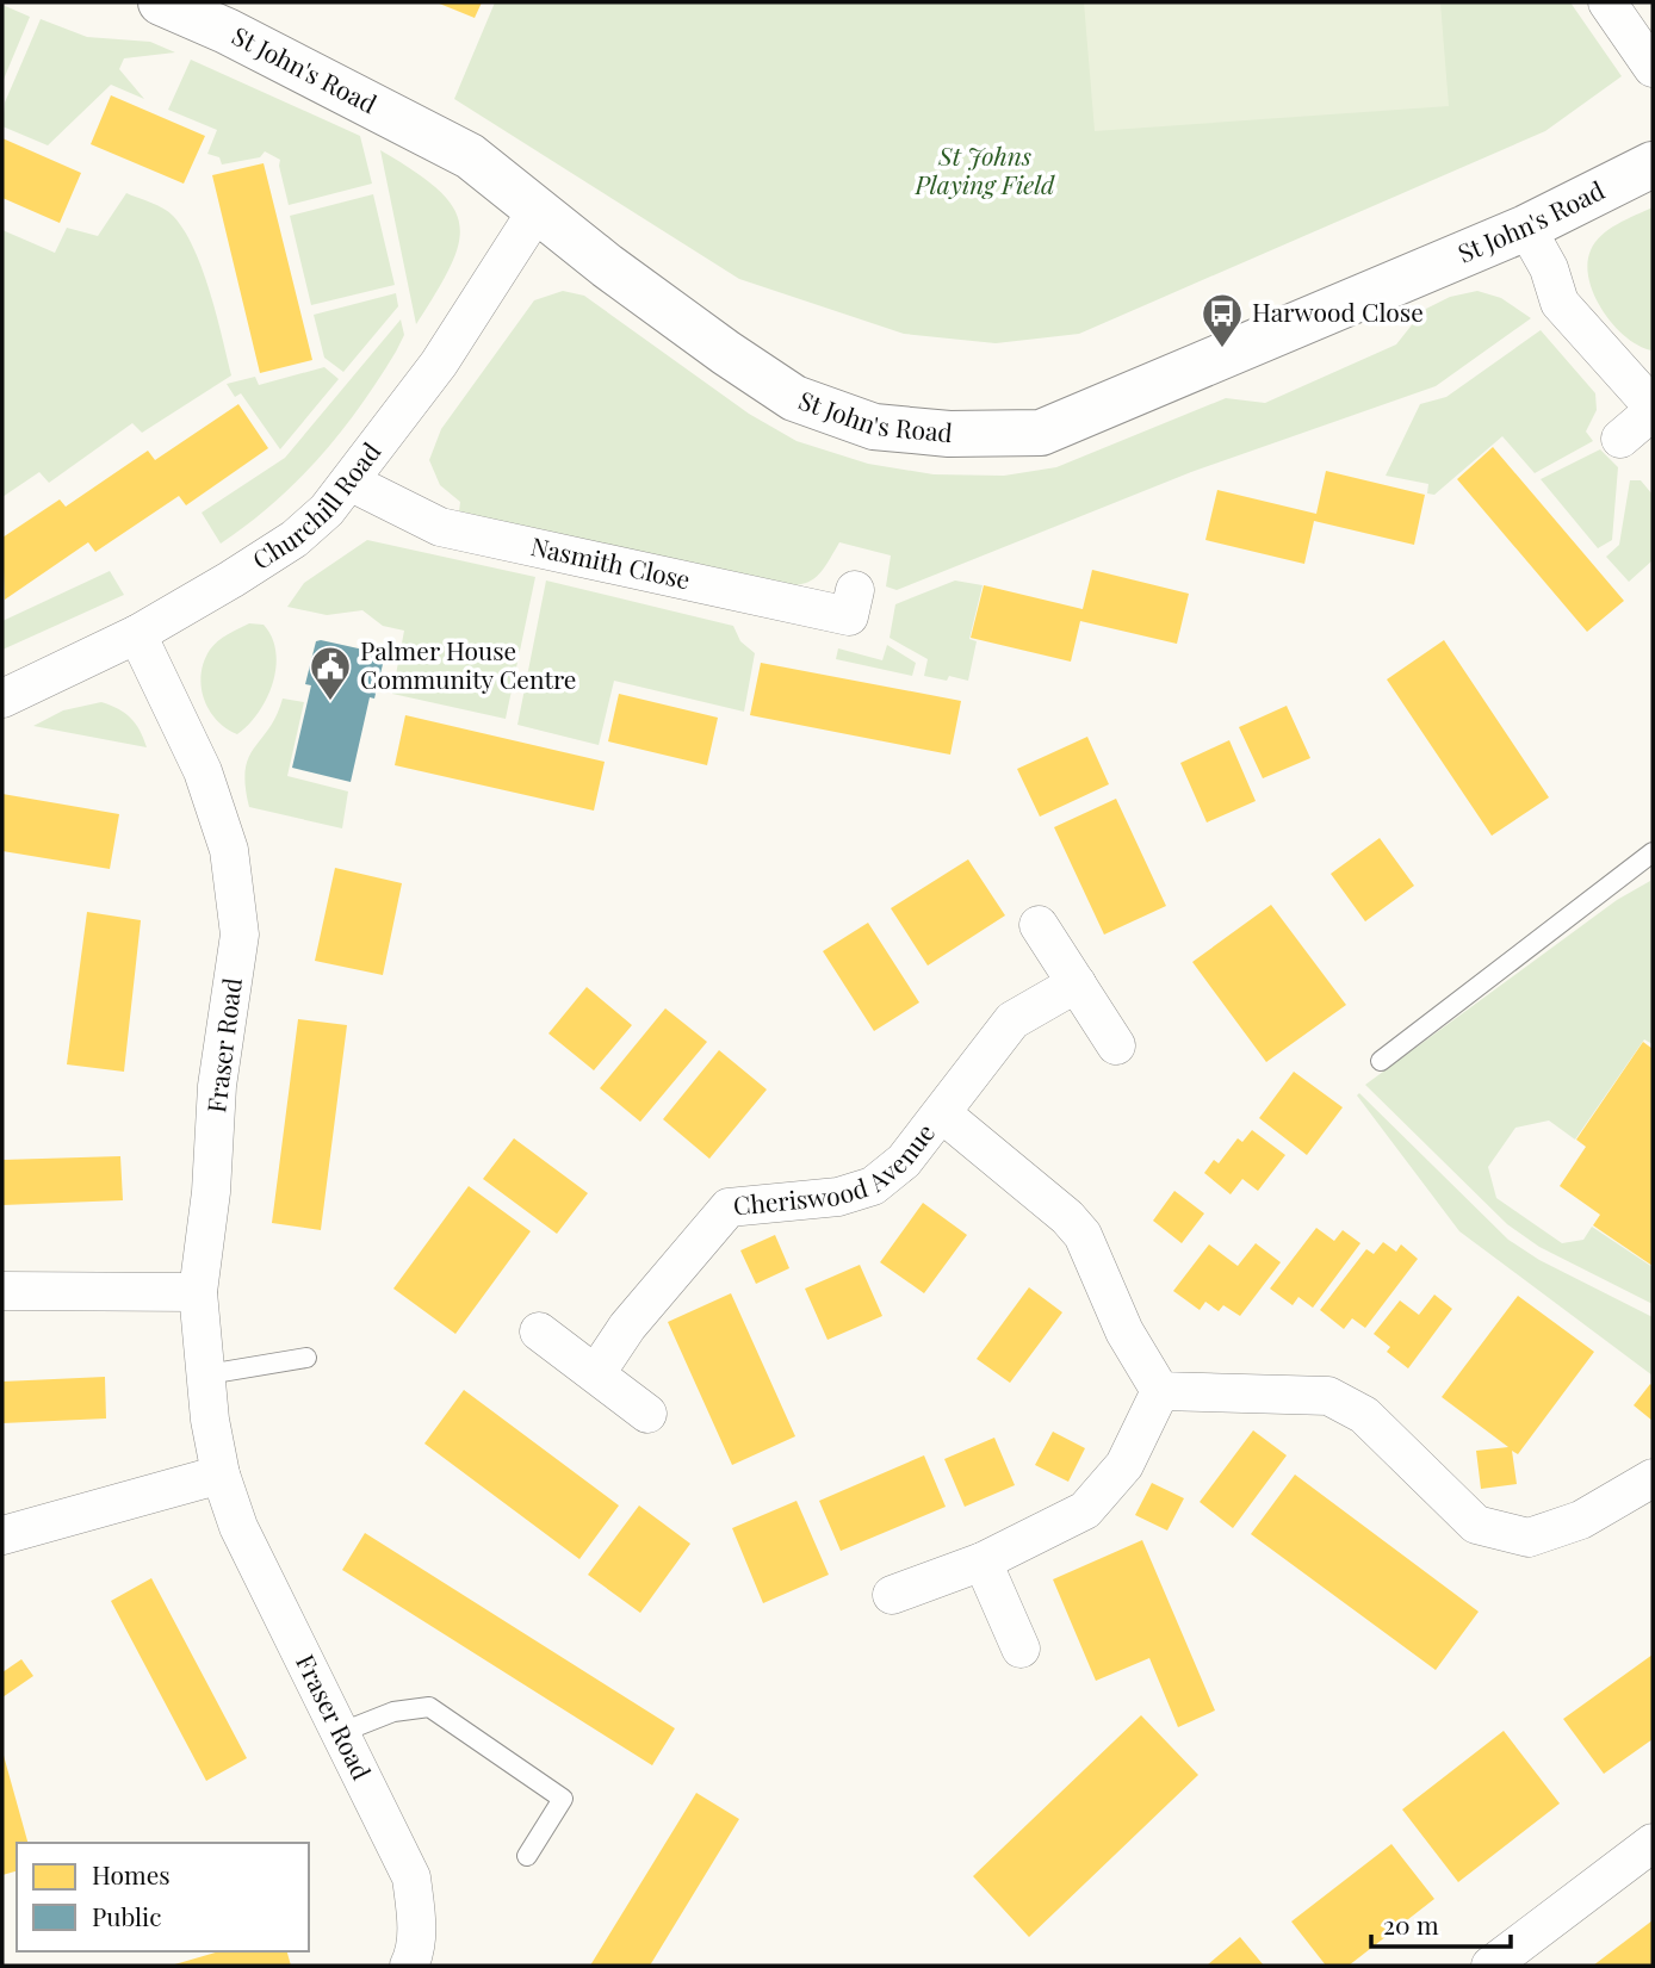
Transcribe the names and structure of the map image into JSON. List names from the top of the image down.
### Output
{
  "streets": {
    "street": [
      "St John's Road",
      "Churchill Road",
      "Nasmith Close",
      "Fraser Road",
      "Cheriswood Avenue"
    ]
  },
  "crossings": [
    ["St John's Road", "Churchill Road"],
    ["Churchill Road", "Nasmith Close"],
    ["Churchill Road", "Fraser Road"]
  ],
  "parks": ["St Johns Playing Field"],
  "places": {
    "bus stop": ["Harwood Close"],
    "public building": ["Palmer House Community Centre"]
  },
  "legend": ["Homes", "Public"],
  "scale_bar": "20 m"
}
